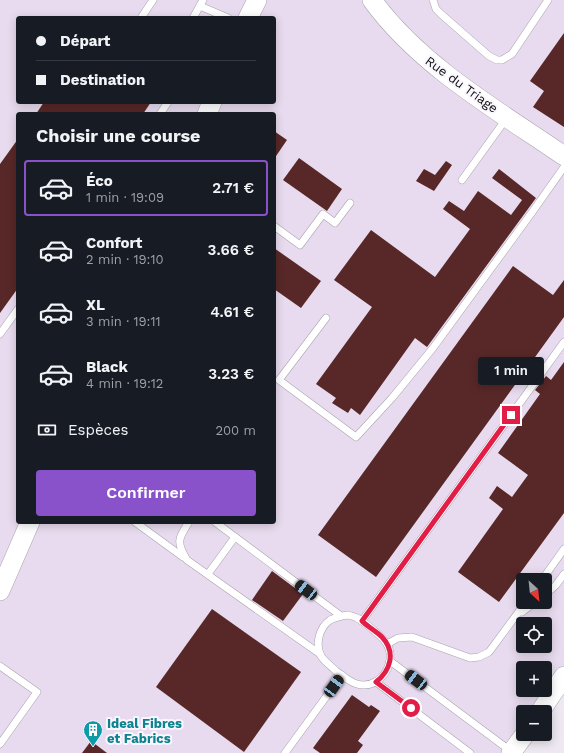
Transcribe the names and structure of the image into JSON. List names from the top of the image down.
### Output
{
  "streets": {
    "street": ["Rue du Triage"]
  },
  "places": {
    "building": ["Ideal Fibres et Fabrics"]
  },
  "north": "bottom right",
  "page": {
    "banner": ["Départ", "Destination"],
    "heading": "Choisir une course",
    "list": [
      {
        "name": "Éco",
        "note": "1 min · 19:09",
        "value": "2.71 €"
      },
      {
        "name": "Confort",
        "note": "2 min · 19:10",
        "value": "3.66 €"
      },
      {
        "name": "XL",
        "note": "3 min · 19:11",
        "value": "4.61 €"
      },
      {
        "name": "Black",
        "note": "4 min · 19:12",
        "value": "3.23 €"
      }
    ],
    "bubble": "1 min",
    "pay": ["Espèces", "200 m"],
    "buttons": "Confirmer",
    "map_buttons": ["+", "−"]
  }
}
